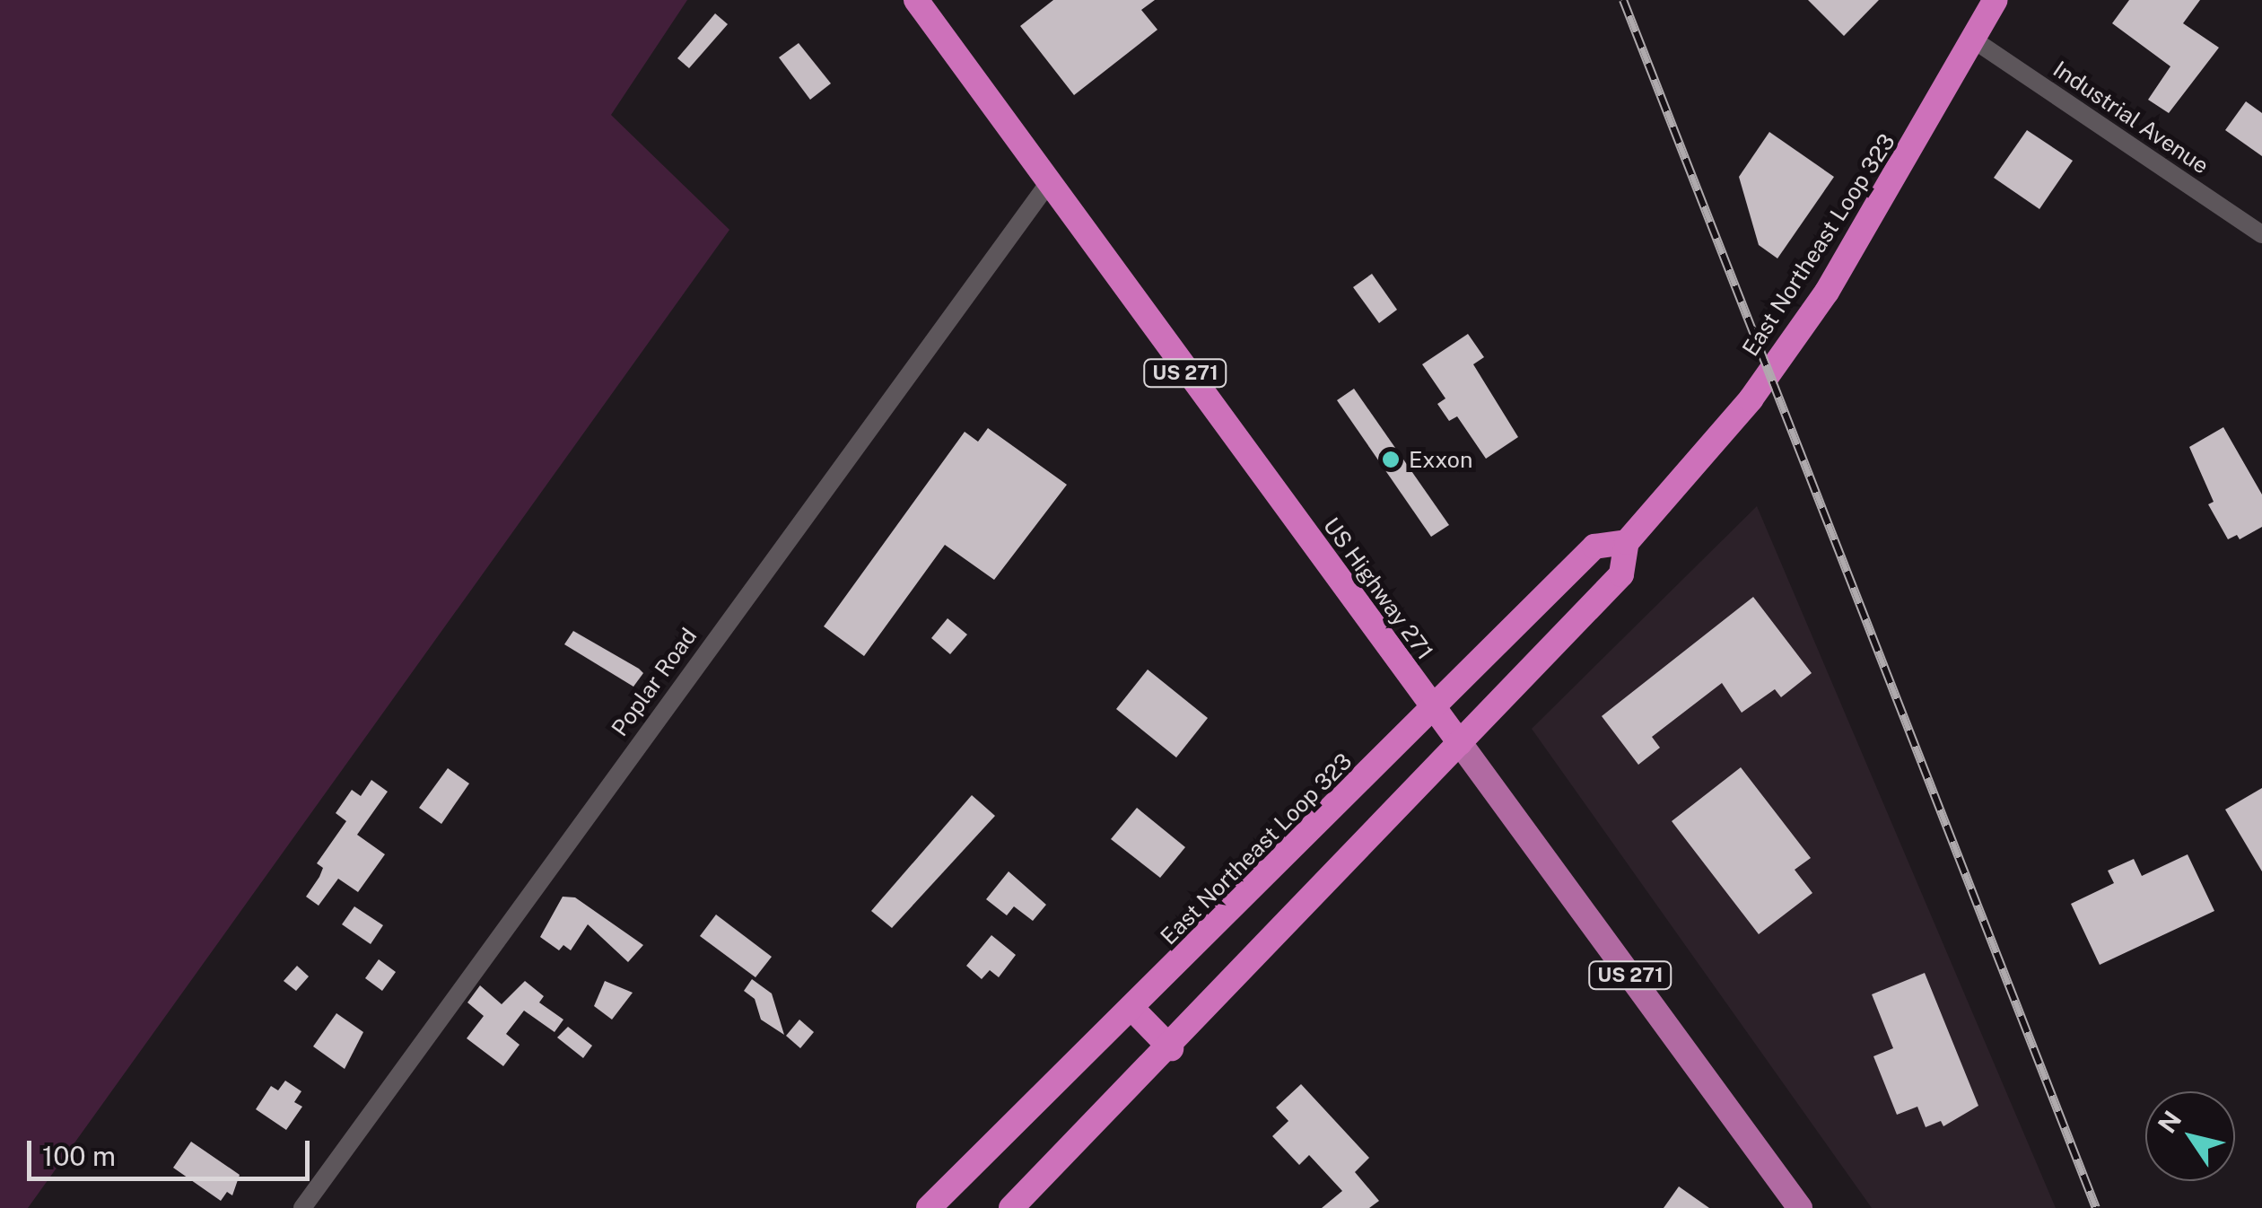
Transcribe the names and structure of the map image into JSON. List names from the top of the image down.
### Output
{
  "streets": {
    "highway": ["East Northeast Loop 323", "US 271", "US Highway 271"],
    "street": ["Industrial Avenue", "Poplar Road"]
  },
  "crossings": [
    ["Industrial Avenue", "East Northeast Loop 323"],
    ["East Northeast Loop 323", "US Highway 271"],
    ["US Highway 271", "Poplar Road"]
  ],
  "places": ["Exxon"],
  "scale_bar": "100 m",
  "north": "top left"
}
